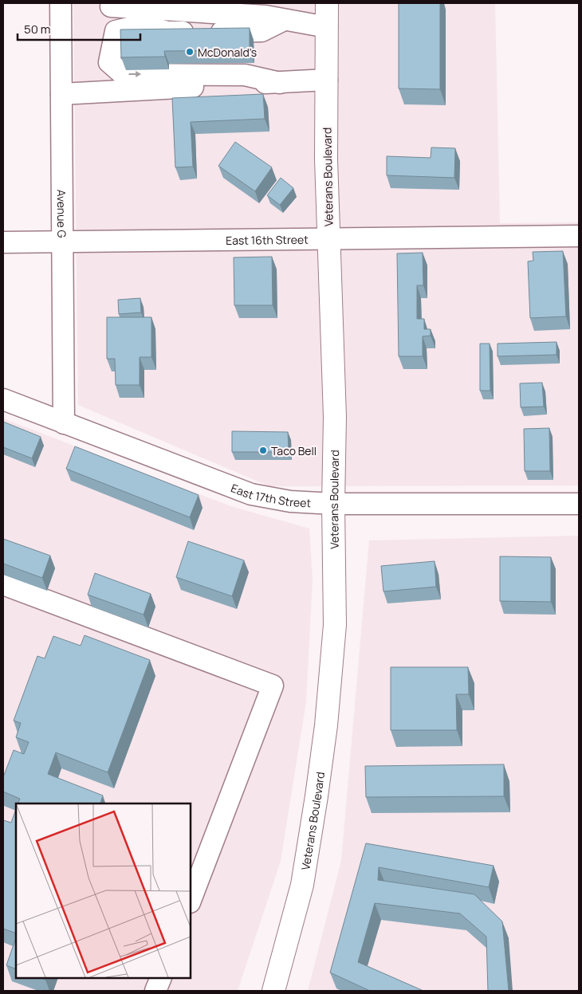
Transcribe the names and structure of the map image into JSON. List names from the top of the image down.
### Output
{
  "streets": {
    "main road": ["Veterans Boulevard"],
    "street": ["Avenue G", "East 16th Street", "East 17th Street"]
  },
  "crossings": [
    ["Veterans Boulevard", "East 16th Street"],
    ["Veterans Boulevard", "East 17th Street"],
    ["Avenue G", "East 16th Street"],
    ["Avenue G", "East 17th Street"]
  ],
  "places": ["McDonald's", "Taco Bell"],
  "scale_bar": "50 m"
}
